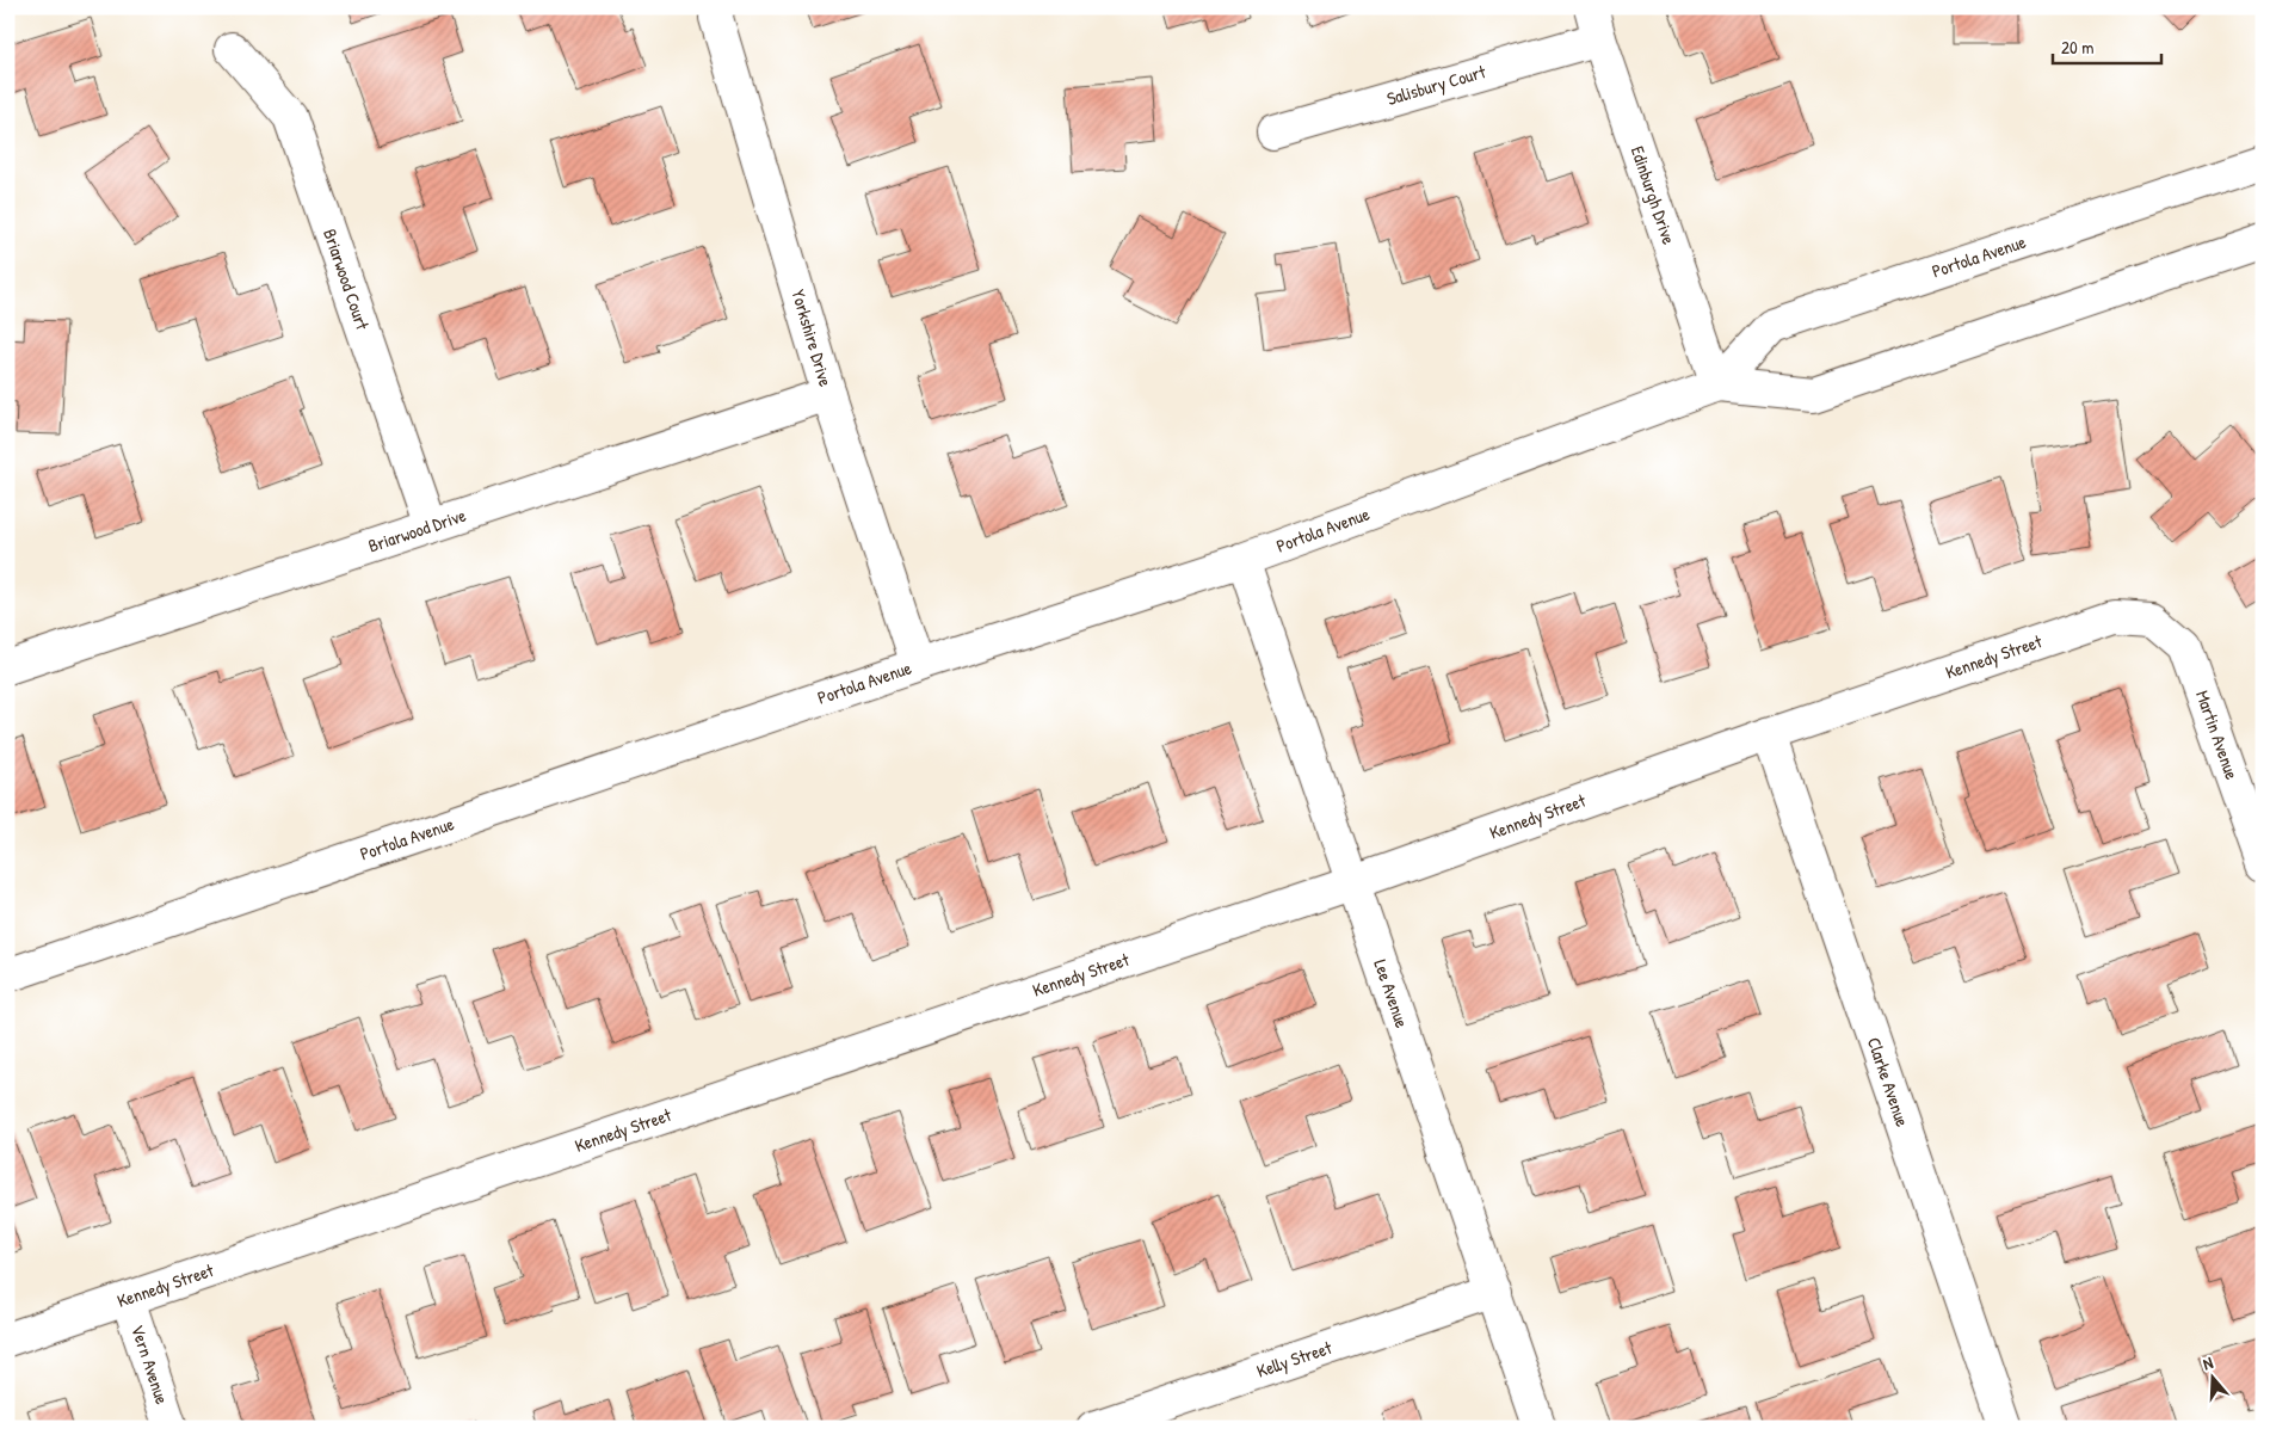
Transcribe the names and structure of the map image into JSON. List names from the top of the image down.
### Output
{
  "streets": {
    "street": [
      "Salisbury Court",
      "Edinburgh Drive",
      "Portola Avenue",
      "Briarwood Court",
      "Yorkshire Drive",
      "Briarwood Drive",
      "Kennedy Street",
      "Martin Avenue",
      "Lee Avenue",
      "Clarke Avenue",
      "Kelly Street",
      "Vern Avenue"
    ]
  },
  "crossings": [
    ["Salisbury Court", "Edinburgh Drive"],
    ["Edinburgh Drive", "Portola Avenue"],
    ["Portola Avenue", "Yorkshire Drive"],
    ["Portola Avenue", "Lee Avenue"],
    ["Briarwood Court", "Briarwood Drive"],
    ["Yorkshire Drive", "Briarwood Drive"],
    ["Kennedy Street", "Martin Avenue"],
    ["Kennedy Street", "Lee Avenue"],
    ["Kennedy Street", "Clarke Avenue"],
    ["Kennedy Street", "Vern Avenue"],
    ["Lee Avenue", "Kelly Street"]
  ],
  "scale_bar": "20 m",
  "north": "top"
}
